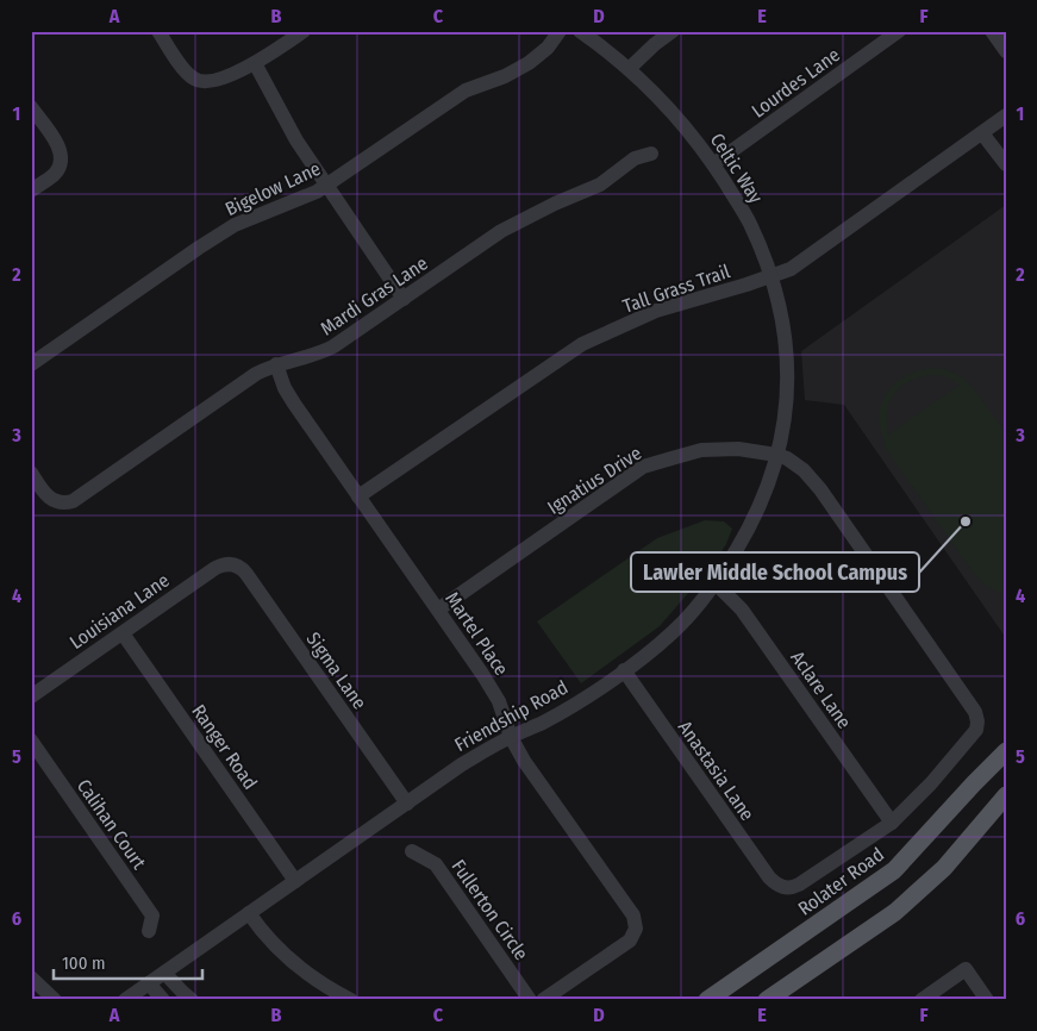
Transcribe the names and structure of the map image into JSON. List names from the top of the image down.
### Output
{
  "streets": {
    "main road": ["Rolater Road"],
    "street": [
      "Lourdes Lane",
      "Celtic Way",
      "Bigelow Lane",
      "Tall Grass Trail",
      "Mardi Gras Lane",
      "Ignatius Drive",
      "Louisiana Lane",
      "Martel Place",
      "Sigma Lane",
      "Aclare Lane",
      "Friendship Road",
      "Ranger Road",
      "Anastasia Lane",
      "Calihan Court",
      "Fullerton Circle"
    ]
  },
  "crossings": [
    ["Lourdes Lane", "Celtic Way"],
    ["Celtic Way", "Tall Grass Trail"],
    ["Celtic Way", "Friendship Road"],
    ["Tall Grass Trail", "Martel Place"],
    ["Mardi Gras Lane", "Martel Place"],
    ["Ignatius Drive", "Martel Place"],
    ["Ignatius Drive", "Aclare Lane"],
    ["Ignatius Drive", "Friendship Road"],
    ["Ignatius Drive", "Anastasia Lane"],
    ["Louisiana Lane", "Sigma Lane"],
    ["Louisiana Lane", "Ranger Road"],
    ["Martel Place", "Friendship Road"],
    ["Sigma Lane", "Friendship Road"],
    ["Aclare Lane", "Friendship Road"],
    ["Aclare Lane", "Anastasia Lane"],
    ["Friendship Road", "Ranger Road"],
    ["Friendship Road", "Anastasia Lane"]
  ],
  "places": ["Lawler Middle School Campus"],
  "scale_bar": "100 m",
  "grid": {
    "columns": [
      "A",
      "B",
      "C",
      "D",
      "E",
      "F"
    ],
    "rows": [
      "1",
      "2",
      "3",
      "4",
      "5",
      "6"
    ]
  }
}
